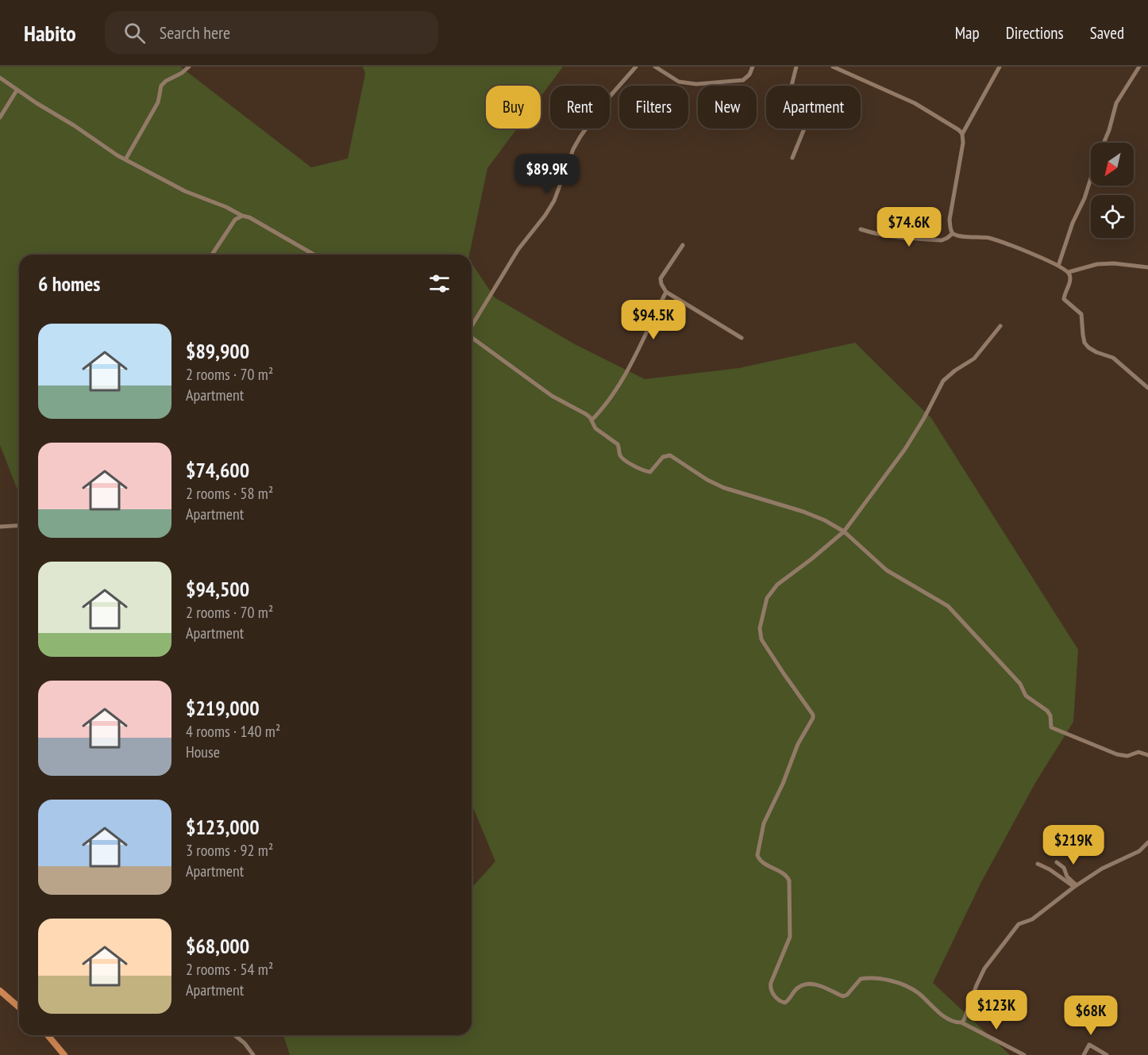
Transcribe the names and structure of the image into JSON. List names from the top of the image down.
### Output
{
  "north": "bottom left",
  "page": {
    "header": "Habito",
    "search": "Search here",
    "nav": ["Map", "Directions", "Saved"],
    "chip": [
      "Buy",
      "Rent",
      "Filters",
      "New",
      "Apartment"
    ],
    "price": [
      "$89.9K",
      "$74.6K",
      "$94.5K",
      "$219K",
      "$123K",
      "$68K"
    ],
    "heading": "6 homes",
    "list": [
      {
        "name": "$89,900",
        "note": "2 rooms · 70 m² · Apartment"
      },
      {
        "name": "$74,600",
        "note": "2 rooms · 58 m² · Apartment"
      },
      {
        "name": "$94,500",
        "note": "2 rooms · 70 m² · Apartment"
      },
      {
        "name": "$219,000",
        "note": "4 rooms · 140 m² · House"
      },
      {
        "name": "$123,000",
        "note": "3 rooms · 92 m² · Apartment"
      },
      {
        "name": "$68,000",
        "note": "2 rooms · 54 m² · Apartment"
      }
    ]
  }
}
